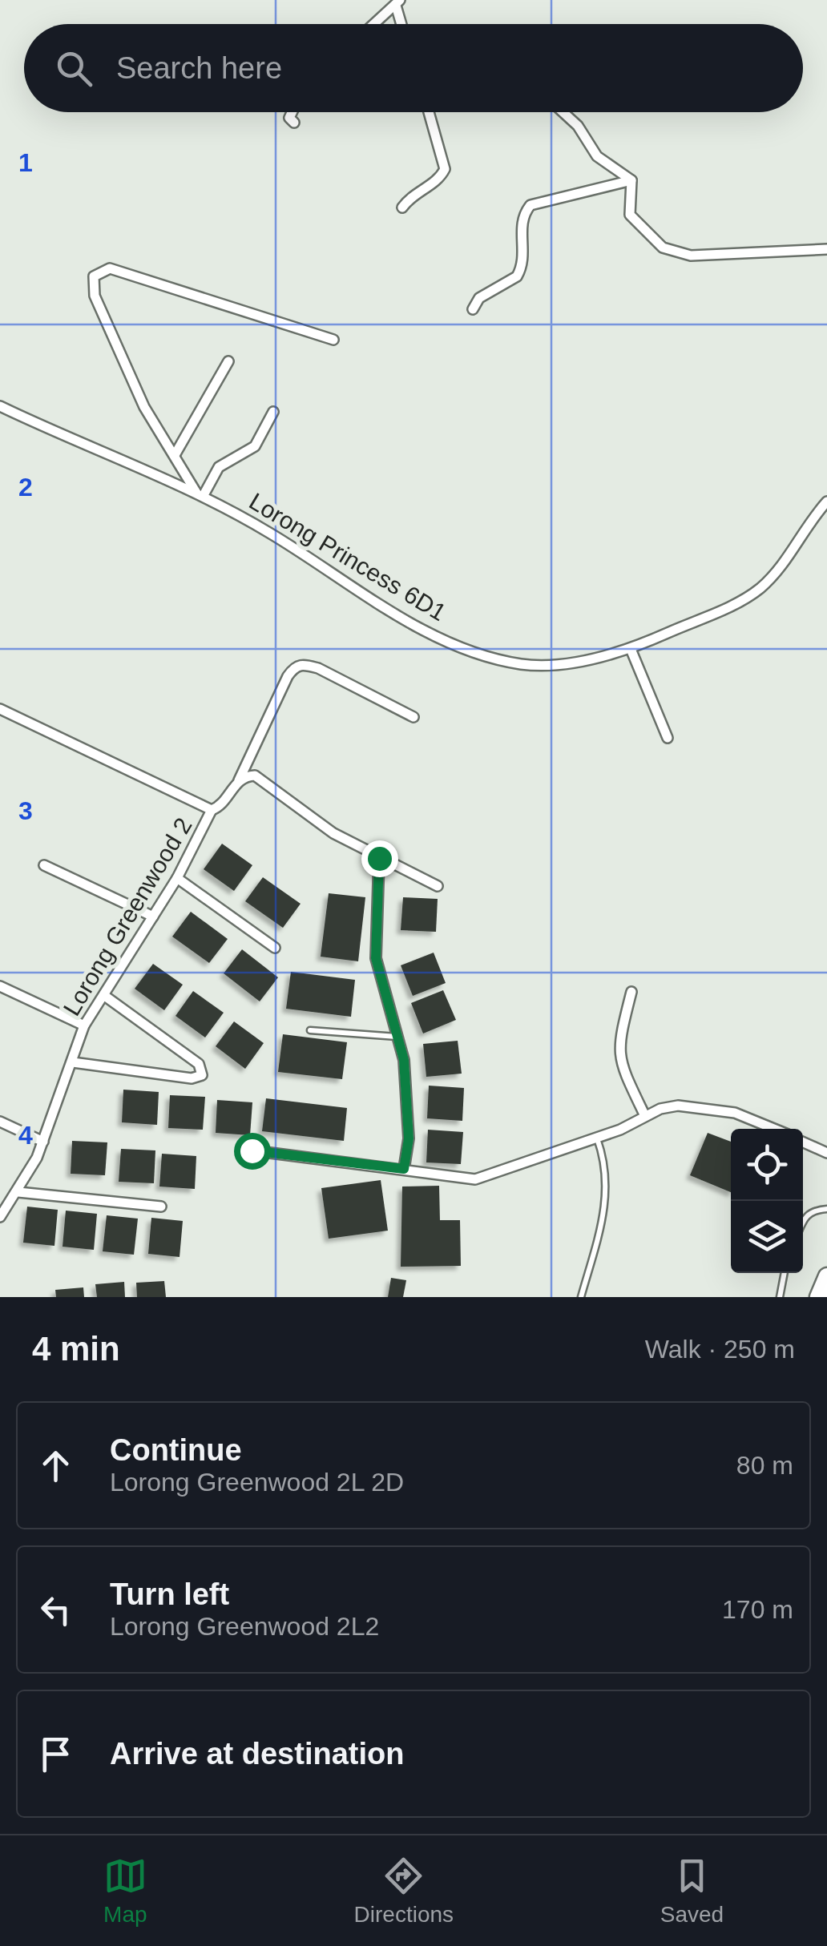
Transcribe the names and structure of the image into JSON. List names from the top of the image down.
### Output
{
  "streets": {
    "street": ["Lorong Princess 6D1", "Lorong Greenwood 2"]
  },
  "page": {
    "search": "Search here",
    "heading": ["4 min", "Walk · 250 m"],
    "list": [
      ["Continue", "Lorong Greenwood 2L 2D", "80 m"],
      ["Turn left", "Lorong Greenwood 2L2", "170 m"],
      "Arrive at destination"
    ],
    "nav": ["Map", "Directions", "Saved"]
  },
  "grid": {
    "rows": [
      "1",
      "2",
      "3",
      "4"
    ]
  }
}
